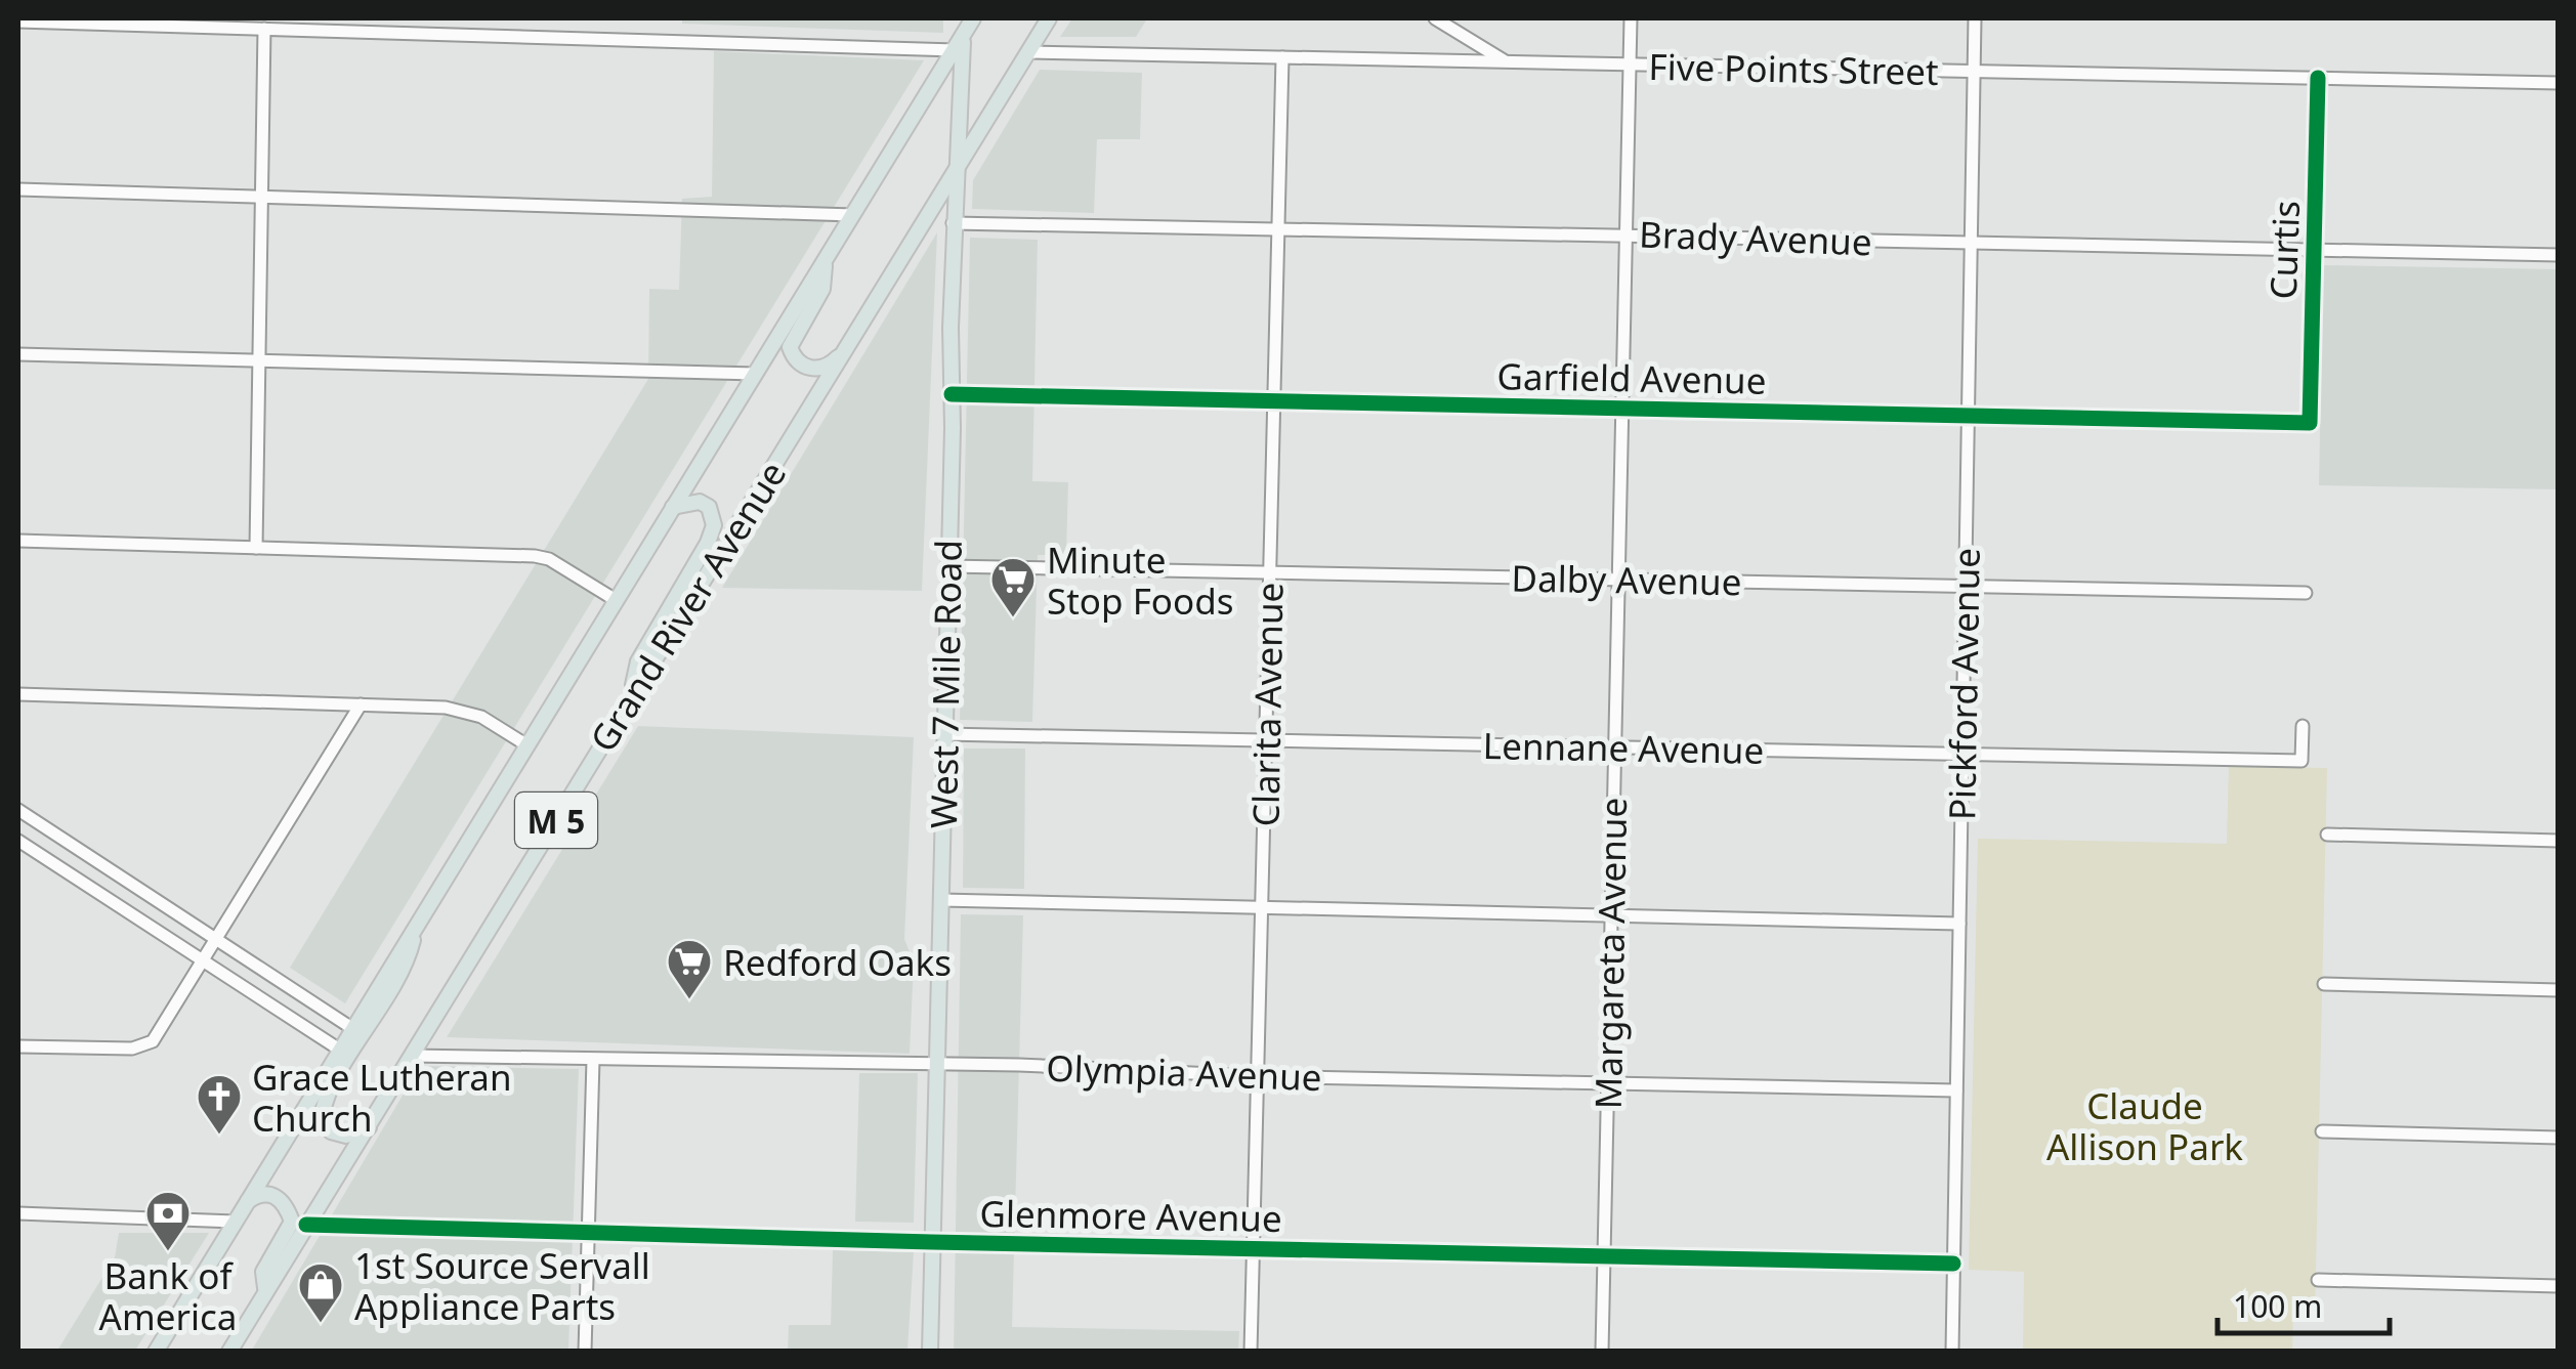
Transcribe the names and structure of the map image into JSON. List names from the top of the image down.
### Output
{
  "streets": {
    "main road": ["Grand River Avenue", "West 7 Mile Road", "M 5"],
    "street": [
      "Five Points Street",
      "Brady Avenue",
      "Curtis",
      "Garfield Avenue",
      "Dalby Avenue",
      "Pickford Avenue",
      "Clarita Avenue",
      "Lennane Avenue",
      "Margareta Avenue",
      "Olympia Avenue",
      "Glenmore Avenue"
    ]
  },
  "crossings": [
    ["Five Points Street", "Curtis"],
    ["Five Points Street", "Grand River Avenue"],
    ["Five Points Street", "Pickford Avenue"],
    ["Five Points Street", "Clarita Avenue"],
    ["Five Points Street", "Margareta Avenue"],
    ["Brady Avenue", "Curtis"],
    ["Brady Avenue", "West 7 Mile Road"],
    ["Brady Avenue", "Pickford Avenue"],
    ["Brady Avenue", "Clarita Avenue"],
    ["Brady Avenue", "Margareta Avenue"],
    ["Curtis", "Garfield Avenue"],
    ["Garfield Avenue", "West 7 Mile Road"],
    ["Garfield Avenue", "Pickford Avenue"],
    ["Garfield Avenue", "Clarita Avenue"],
    ["Garfield Avenue", "Margareta Avenue"],
    ["Dalby Avenue", "West 7 Mile Road"],
    ["Dalby Avenue", "Pickford Avenue"],
    ["Dalby Avenue", "Clarita Avenue"],
    ["Dalby Avenue", "Margareta Avenue"],
    ["Grand River Avenue", "West 7 Mile Road"],
    ["Grand River Avenue", "Olympia Avenue"],
    ["Grand River Avenue", "Glenmore Avenue"],
    ["West 7 Mile Road", "Lennane Avenue"],
    ["West 7 Mile Road", "Olympia Avenue"],
    ["West 7 Mile Road", "Glenmore Avenue"],
    ["Pickford Avenue", "Lennane Avenue"],
    ["Pickford Avenue", "Olympia Avenue"],
    ["Pickford Avenue", "Glenmore Avenue"],
    ["Clarita Avenue", "Lennane Avenue"],
    ["Clarita Avenue", "Olympia Avenue"],
    ["Clarita Avenue", "Glenmore Avenue"],
    ["Lennane Avenue", "Margareta Avenue"],
    ["Margareta Avenue", "Olympia Avenue"],
    ["Margareta Avenue", "Glenmore Avenue"]
  ],
  "parks": ["Claude Allison Park"],
  "places": {
    "supermarket": ["Minute Stop Foods", "Redford Oaks"],
    "church": ["Grace Lutheran Church"],
    "bank": ["Bank of America"],
    "shop": ["1st Source Servall Appliance Parts"]
  },
  "scale_bar": "100 m"
}
